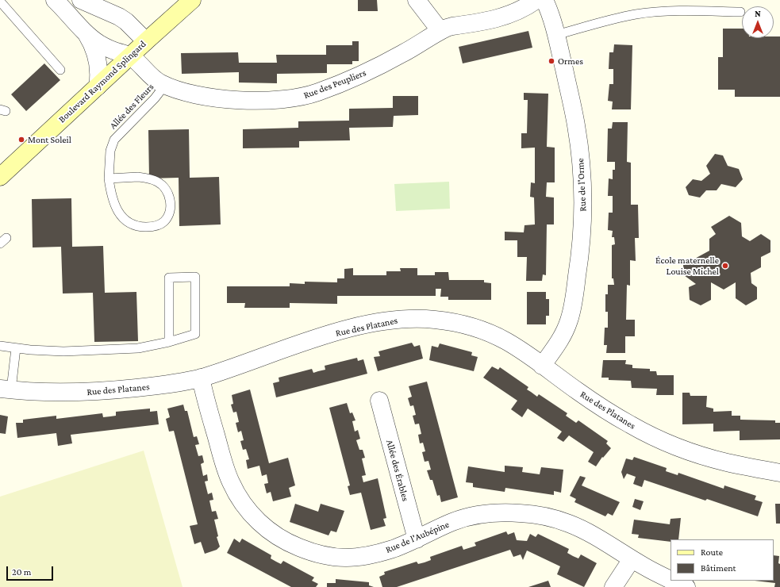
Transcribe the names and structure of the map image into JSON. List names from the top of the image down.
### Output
{
  "streets": {
    "main road": ["Boulevard Raymond Splingard"],
    "street": [
      "Rue des Peupliers",
      "Rue de l'Orme",
      "Rue des Platanes",
      "Allée des Érables",
      "Rue de l'Aubépine"
    ],
    "lane": ["Allée des Fleurs"]
  },
  "crossings": [
    ["Boulevard Raymond Splingard", "Rue des Peupliers"],
    ["Rue des Peupliers", "Allée des Fleurs"],
    ["Rue de l'Orme", "Rue des Platanes"],
    ["Rue des Platanes", "Rue de l'Aubépine"],
    ["Allée des Érables", "Rue de l'Aubépine"]
  ],
  "places": ["Ormes", "Mont Soleil", "École maternelle Louise Michel"],
  "legend": ["Route", "Bâtiment"],
  "scale_bar": "20 m",
  "north": "top"
}
